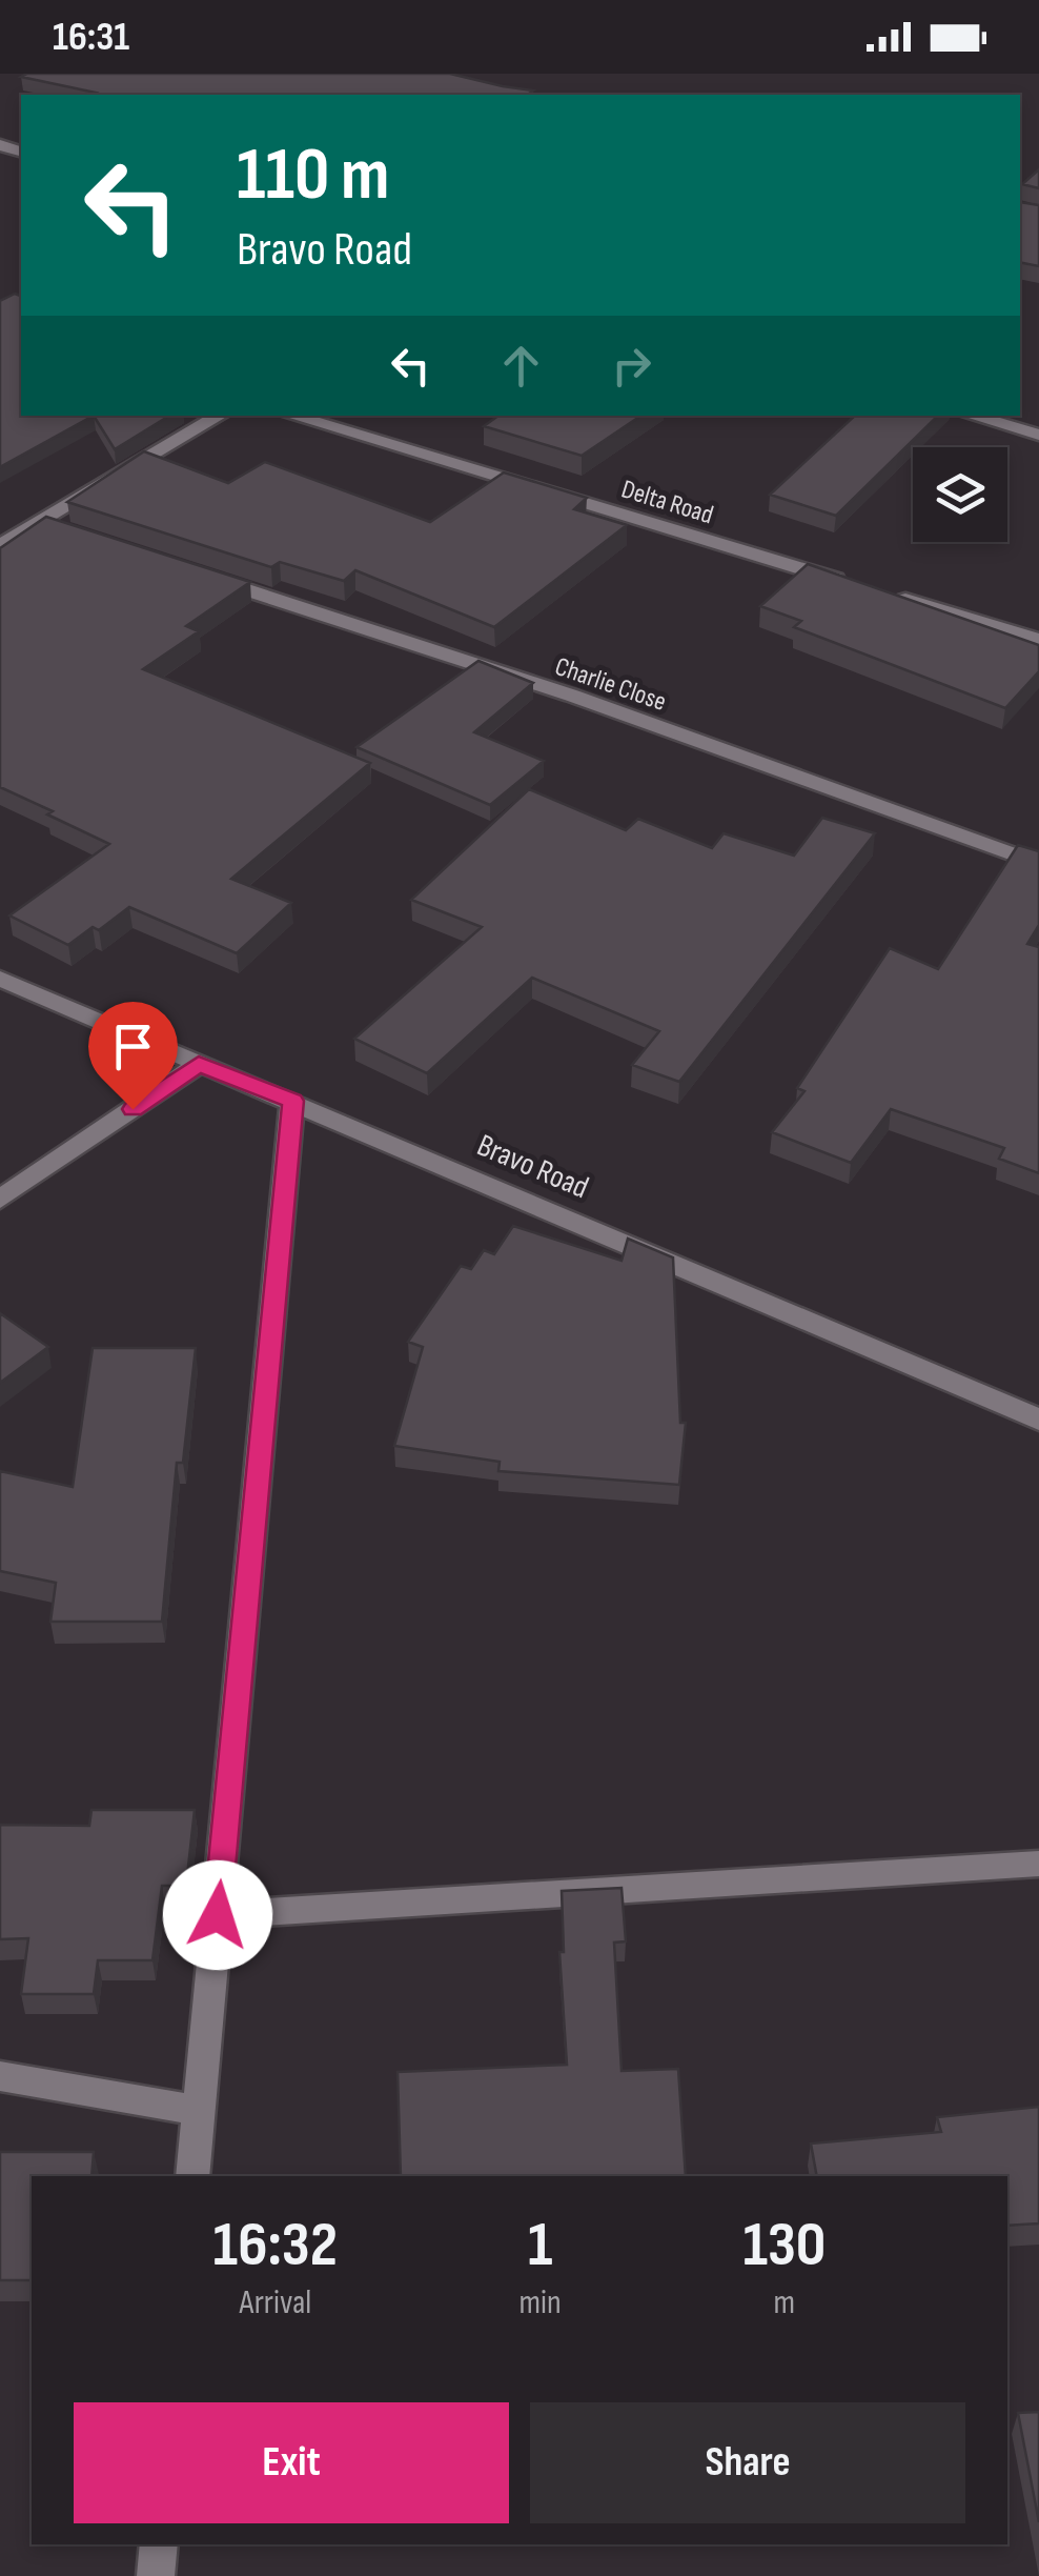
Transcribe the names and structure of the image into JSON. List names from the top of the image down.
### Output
{
  "streets": {
    "street": ["Delta Road", "Charlie Close", "Bravo Road"]
  },
  "page": {
    "status": "16:31",
    "turn": ["110 m", "Bravo Road"],
    "eta": [
      "16:32",
      "Arrival",
      "1",
      "min",
      "130",
      "m"
    ],
    "buttons": ["Exit", "Share"]
  }
}
